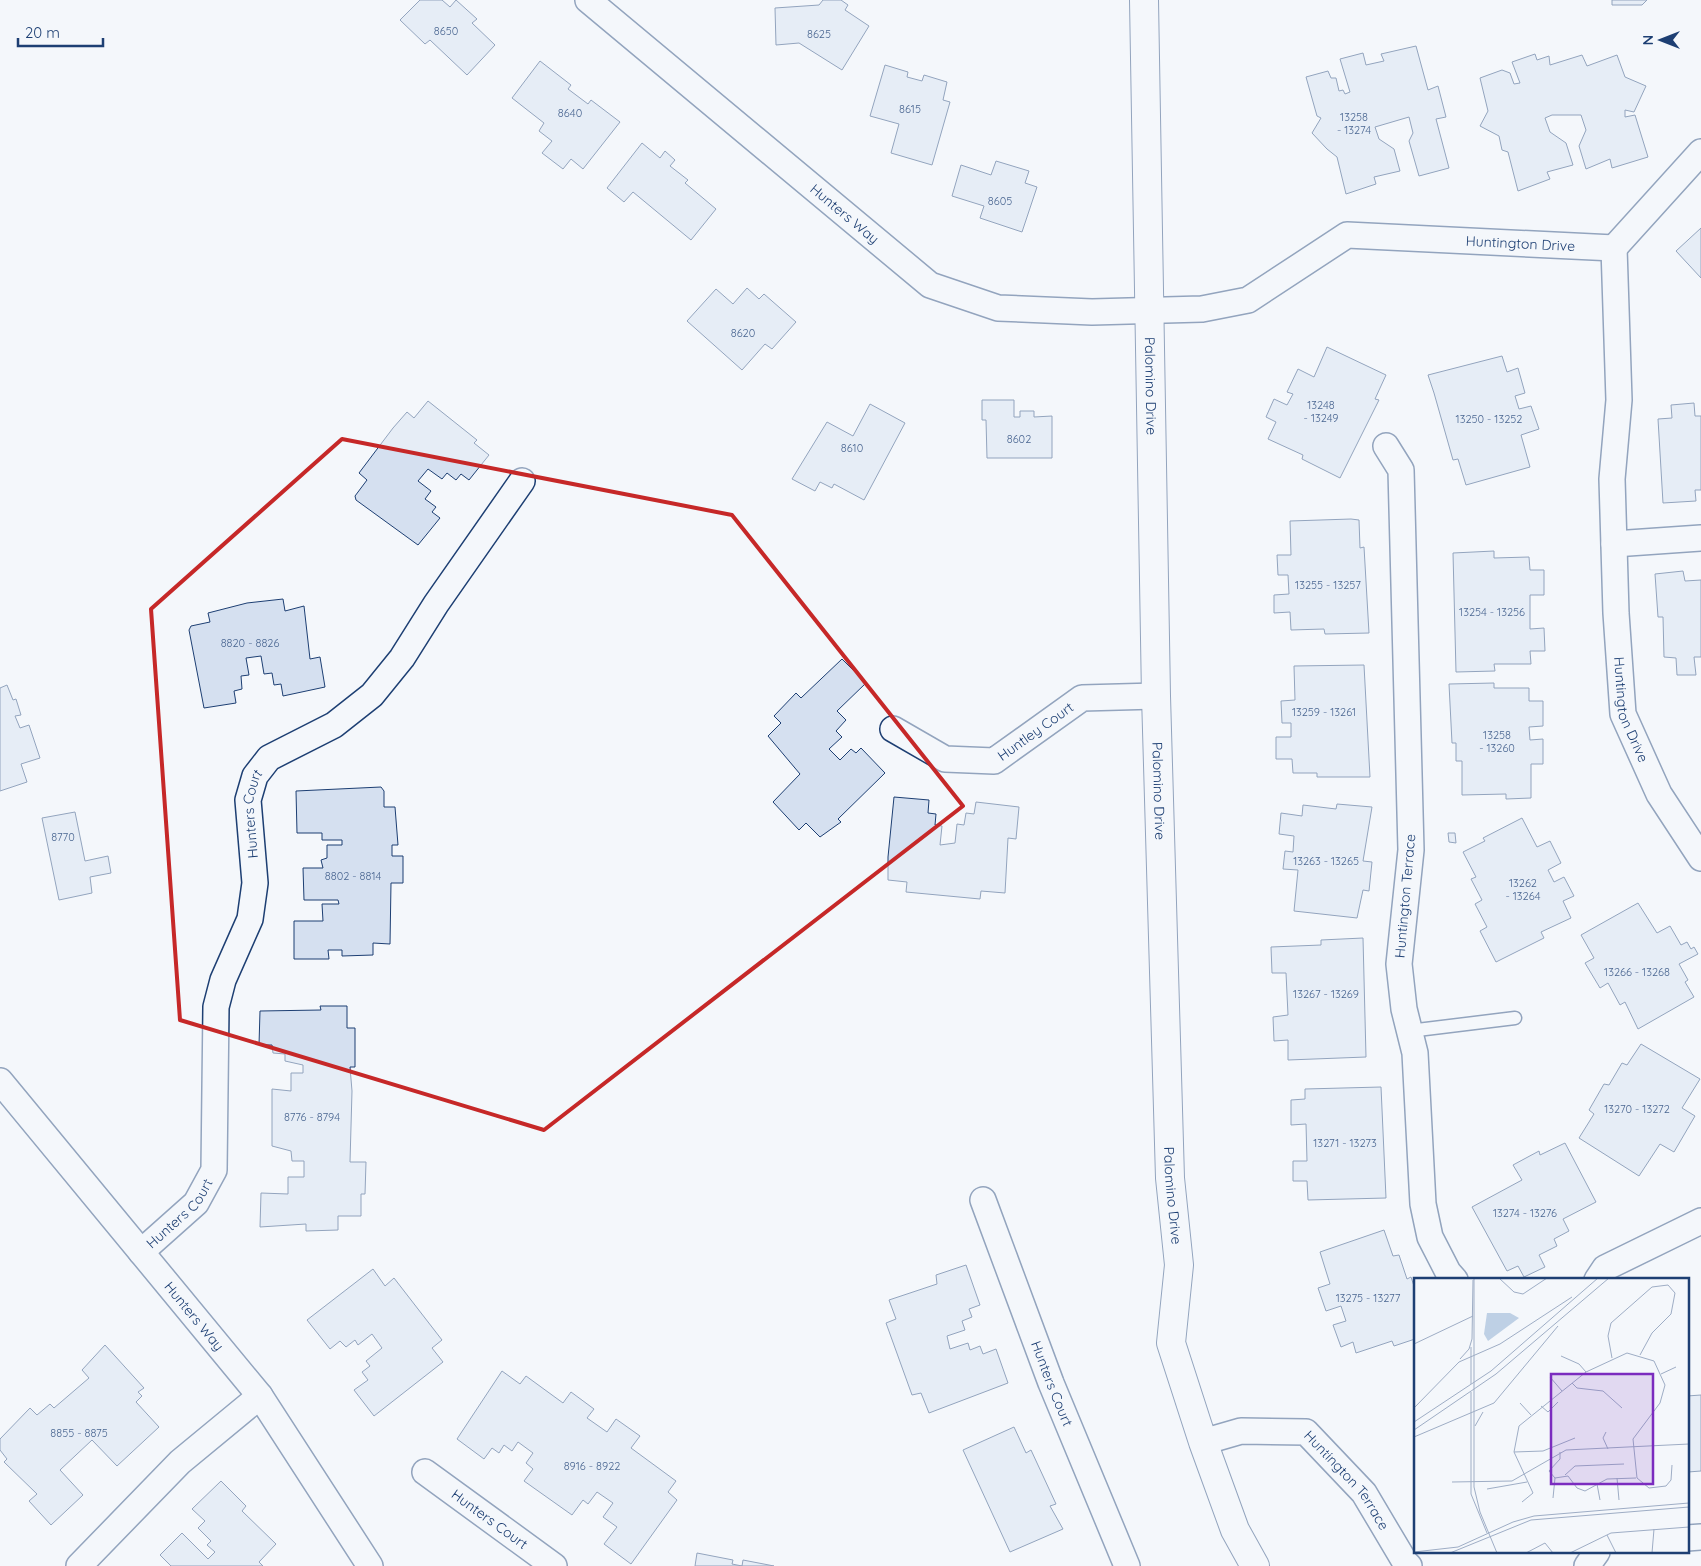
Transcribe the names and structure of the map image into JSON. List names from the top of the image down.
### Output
{
  "streets": {
    "street": [
      "Hunters Way",
      "Huntington Drive",
      "Palomino Drive",
      "Huntley Court",
      "Hunters Court",
      "Huntington Terrace"
    ]
  },
  "crossings": [
    ["Hunters Way", "Huntington Drive"],
    ["Hunters Way", "Palomino Drive"],
    ["Hunters Way", "Hunters Court"],
    ["Huntington Drive", "Palomino Drive"],
    ["Palomino Drive", "Huntley Court"],
    ["Palomino Drive", "Huntington Terrace"]
  ],
  "house_numbers": [
    "8650",
    "8625",
    "8615",
    "8640",
    "13258 - 13274",
    "8605",
    "8620",
    "13248 - 13249",
    "13250 - 13252",
    "8602",
    "8610",
    "13255 - 13257",
    "13254 - 13256",
    "8820 - 8826",
    "13259 - 13261",
    "13258 - 13260",
    "8770",
    "13263 - 13265",
    "8802 - 8814",
    "13262 - 13264",
    "13266 - 13268",
    "13267 - 13269",
    "13270 - 13272",
    "8776 - 8794",
    "13271 - 13273",
    "13274 - 13276",
    "13275 - 13277",
    "8855 - 8875",
    "8916 - 8922"
  ],
  "scale_bar": "20 m",
  "north": "left"
}
